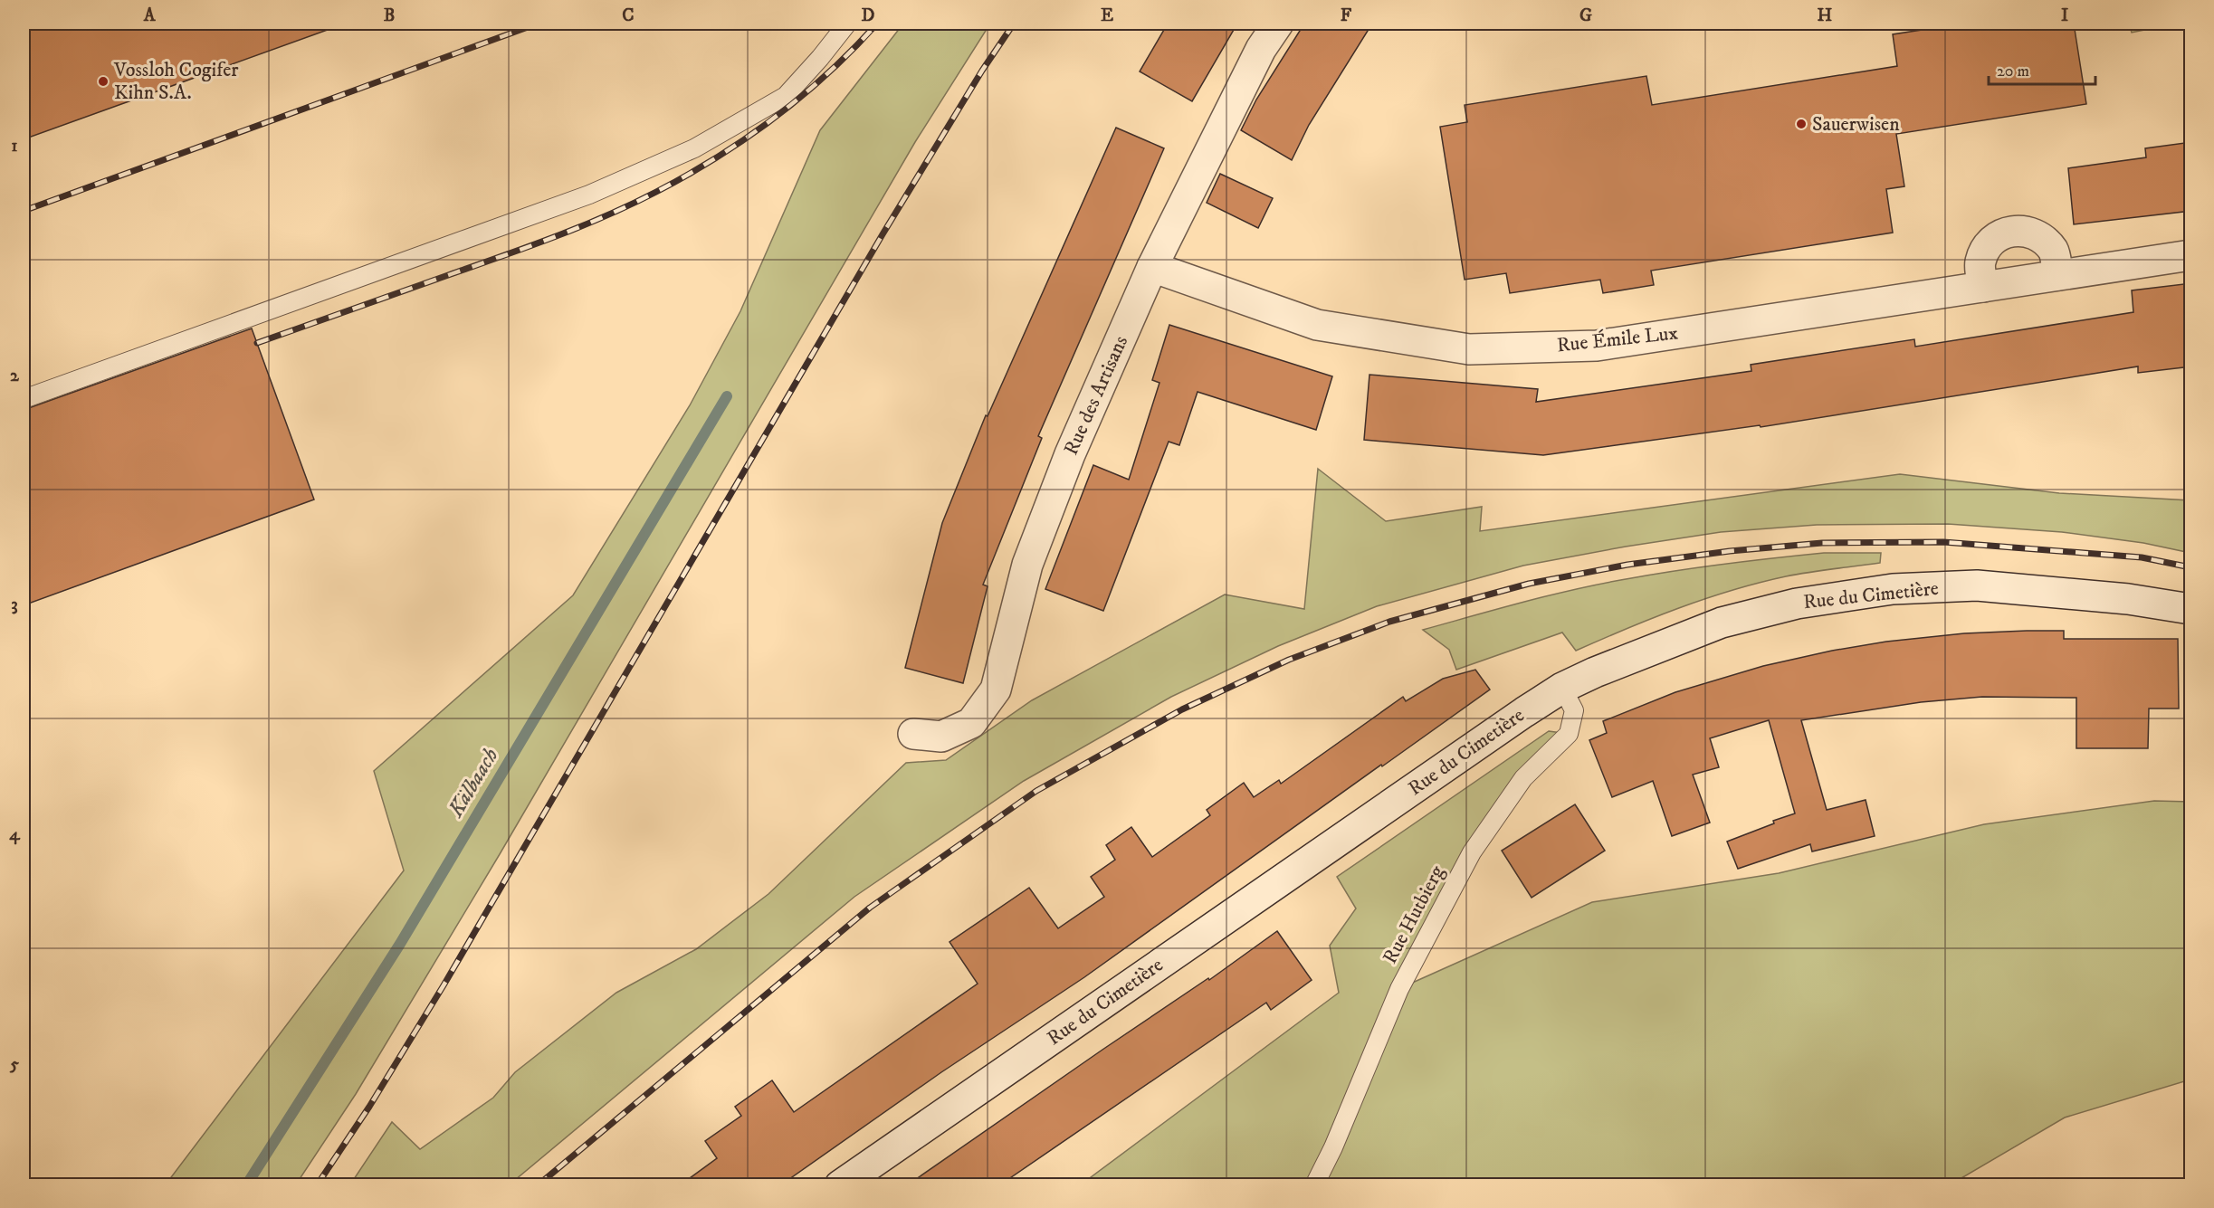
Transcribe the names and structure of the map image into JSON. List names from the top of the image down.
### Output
{
  "streets": {
    "street": ["Rue Émile Lux", "Rue des Artisans", "Rue du Cimetière"],
    "lane": ["Rue Hutbierg"]
  },
  "crossings": [
    ["Rue Émile Lux", "Rue des Artisans"],
    ["Rue du Cimetière", "Rue Hutbierg"]
  ],
  "water": ["Kälbaach"],
  "places": ["Vossloh Cogifer Kihn S.A.", "Sauerwisen"],
  "scale_bar": "20 m",
  "grid": {
    "columns": [
      "A",
      "B",
      "C",
      "D",
      "E",
      "F",
      "G",
      "H",
      "I"
    ],
    "rows": [
      "1",
      "2",
      "3",
      "4",
      "5"
    ]
  }
}
